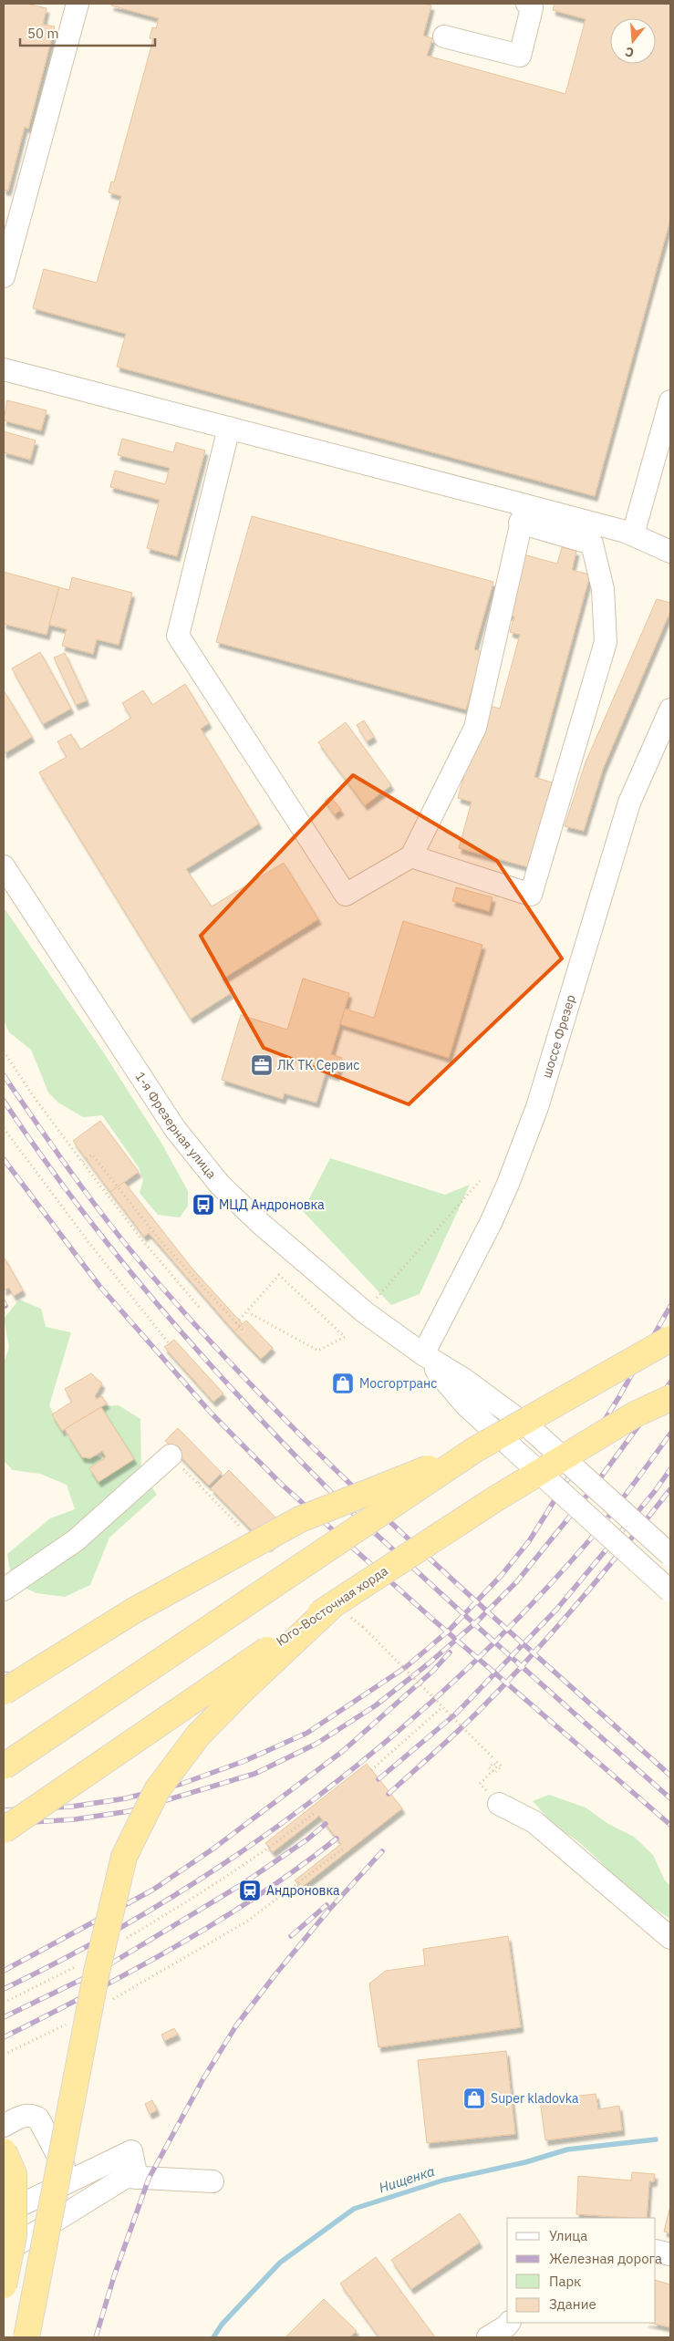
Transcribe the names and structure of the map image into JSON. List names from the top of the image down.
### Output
{
  "streets": {
    "main road": ["Юго-Восточная хорда"],
    "street": ["шоссе Фрезер", "1-я Фрезерная улица"]
  },
  "crossings": [
    ["шоссе Фрезер", "1-я Фрезерная улица"]
  ],
  "water": ["Нищенка"],
  "places": {
    "office": ["ЛК ТК Сервис"],
    "bus stop": ["МЦД Андроновка"],
    "shop": ["Мосгортранс", "Super kladovka"],
    "station": ["Андроновка"]
  },
  "legend": [
    "Улица",
    "Железная дорога",
    "Парк",
    "Здание"
  ],
  "scale_bar": "50 m",
  "north": "bottom"
}
